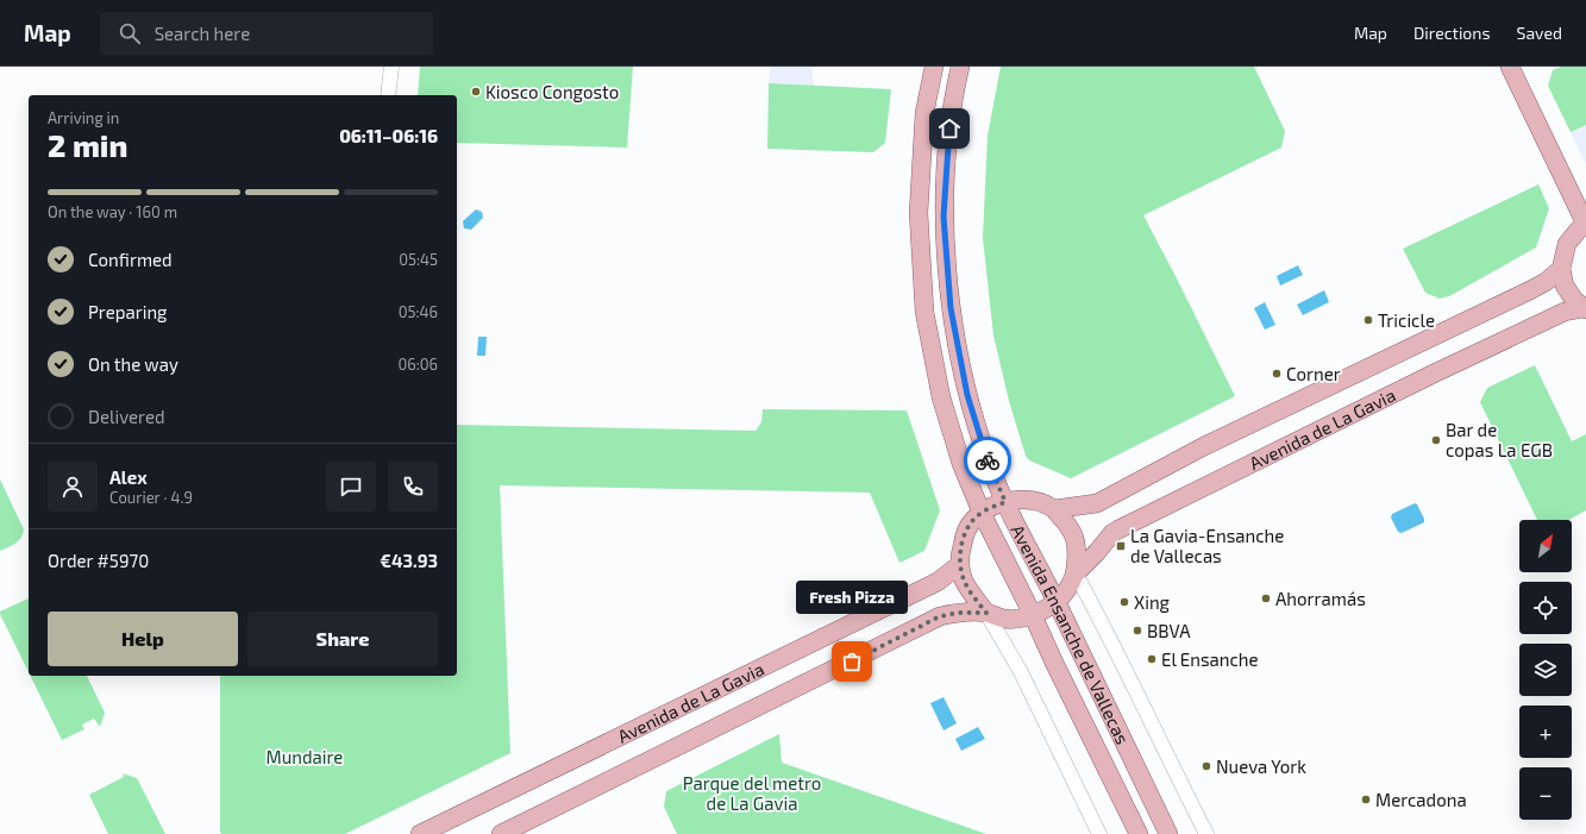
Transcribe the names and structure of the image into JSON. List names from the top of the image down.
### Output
{
  "streets": {
    "main road": ["Avenida de La Gavia", "Avenida Ensanche de Vallecas"]
  },
  "crossings": [
    ["Avenida de La Gavia", "Avenida Ensanche de Vallecas"]
  ],
  "parks": ["Mundaire", "Parque del metro de La Gavia"],
  "places": {
    "other": [
      "Kiosco Congosto",
      "Tricicle",
      "Corner",
      "Bar de copas La EGB",
      "Ahorramás",
      "Xing",
      "BBVA",
      "El Ensanche",
      "Fresh Pizza",
      "Nueva York",
      "Mercadona"
    ],
    "transit": ["La Gavia-Ensanche de Vallecas"]
  },
  "north": "top right",
  "page": {
    "header": "Map",
    "search": "Search here",
    "nav": ["Map", "Directions", "Saved"],
    "heading": ["2 min", "Arriving in", "06:11–06:16"],
    "panel": [
      "Alex",
      "Courier · 4.9",
      "Order #5970",
      "€43.93"
    ],
    "bar": "On the way · 160 m",
    "list": [
      ["Confirmed", "05:45"],
      ["Preparing", "05:46"],
      ["On the way", "06:06"],
      "Delivered"
    ],
    "map_buttons": ["+", "−"],
    "bubble": "Fresh Pizza",
    "buttons": ["Help", "Share"]
  }
}
